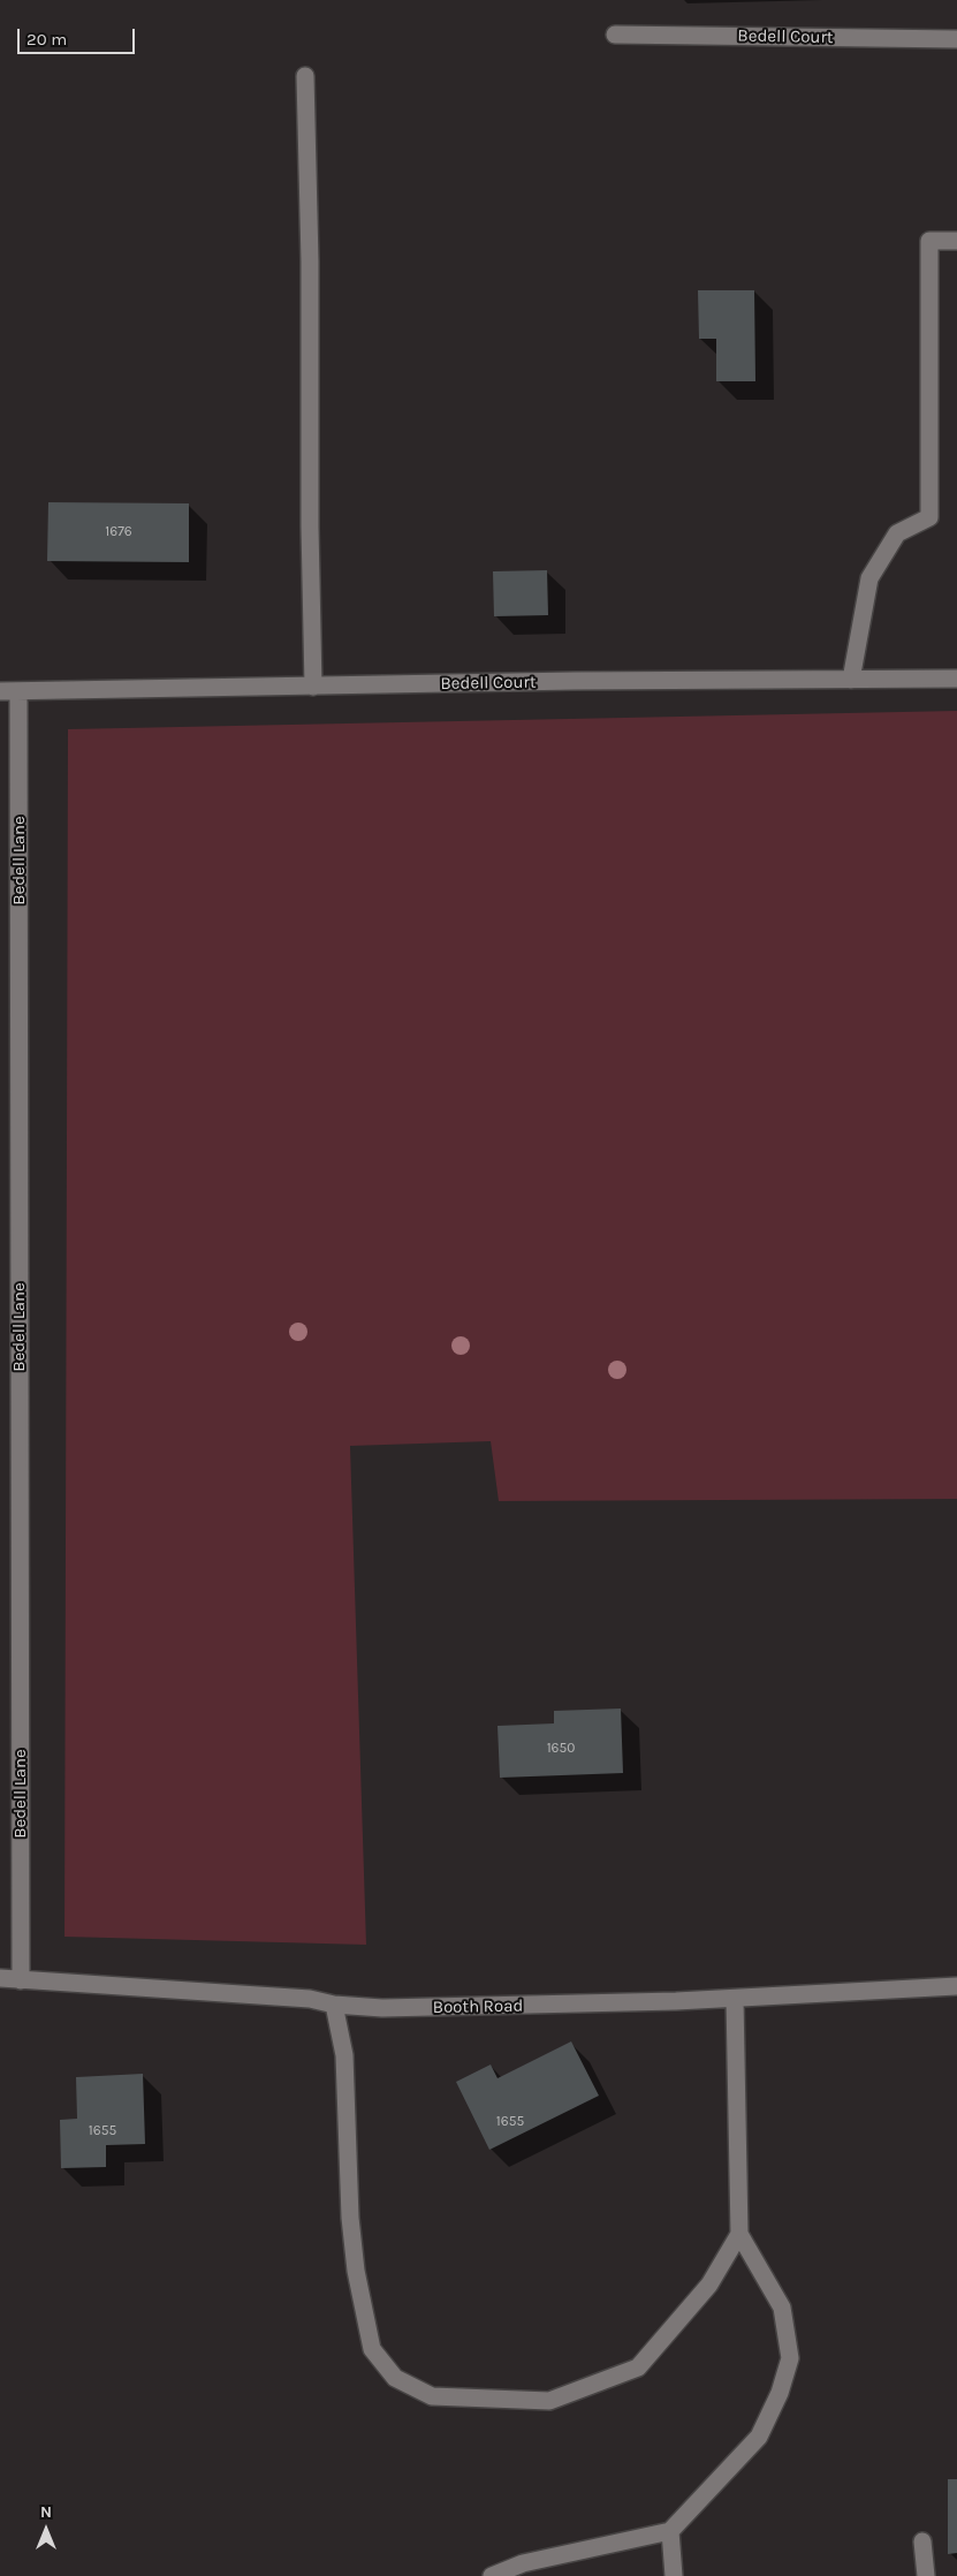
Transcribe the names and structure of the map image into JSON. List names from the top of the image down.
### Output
{
  "streets": {
    "street": ["Bedell Court", "Bedell Lane", "Booth Road"]
  },
  "crossings": [
    ["Bedell Court", "Bedell Lane"],
    ["Bedell Lane", "Booth Road"]
  ],
  "house_numbers": [
    "1676",
    "1650",
    "1655",
    "1655"
  ],
  "scale_bar": "20 m",
  "north": "top"
}
